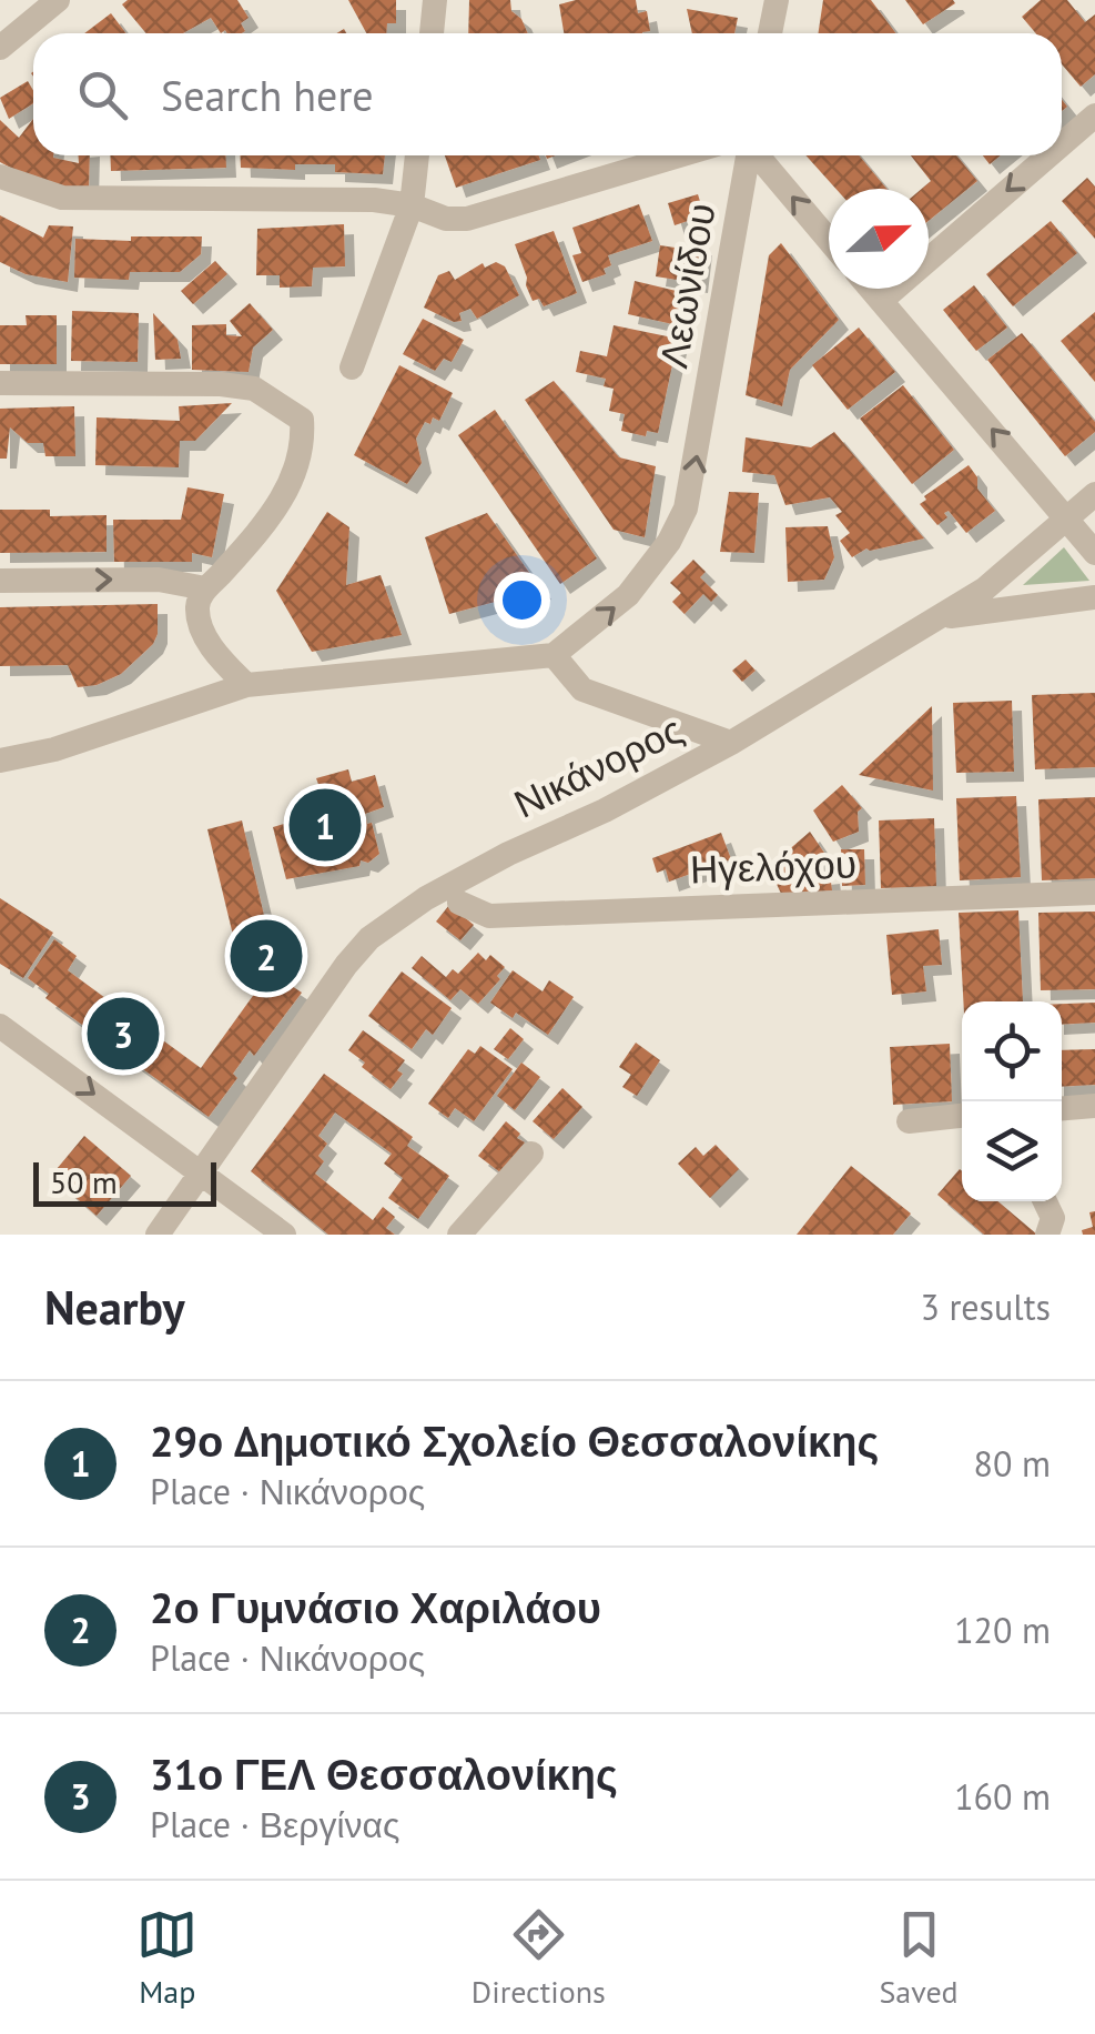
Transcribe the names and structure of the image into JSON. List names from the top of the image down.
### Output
{
  "streets": {
    "street": ["Λεωνίδου", "Νικάνορος", "Ηγελόχου"]
  },
  "one_way": ["Λεωνίδου"],
  "scale_bar": "50 m",
  "north": "right",
  "page": {
    "search": "Search here",
    "pins": ["1", "2", "3"],
    "scale": "50 m",
    "heading": ["Nearby", "3 results"],
    "list": [
      {
        "mark": "1",
        "name": "29ο Δημοτικό Σχολείο Θεσσαλονίκης",
        "note": "Place · Νικάνορος",
        "value": "80 m"
      },
      {
        "mark": "2",
        "name": "2ο Γυμνάσιο Χαριλάου",
        "note": "Place · Νικάνορος",
        "value": "120 m"
      },
      {
        "mark": "3",
        "name": "31ο ΓΕΛ Θεσσαλονίκης",
        "note": "Place · Βεργίνας",
        "value": "160 m"
      }
    ],
    "nav": ["Map", "Directions", "Saved"]
  }
}
